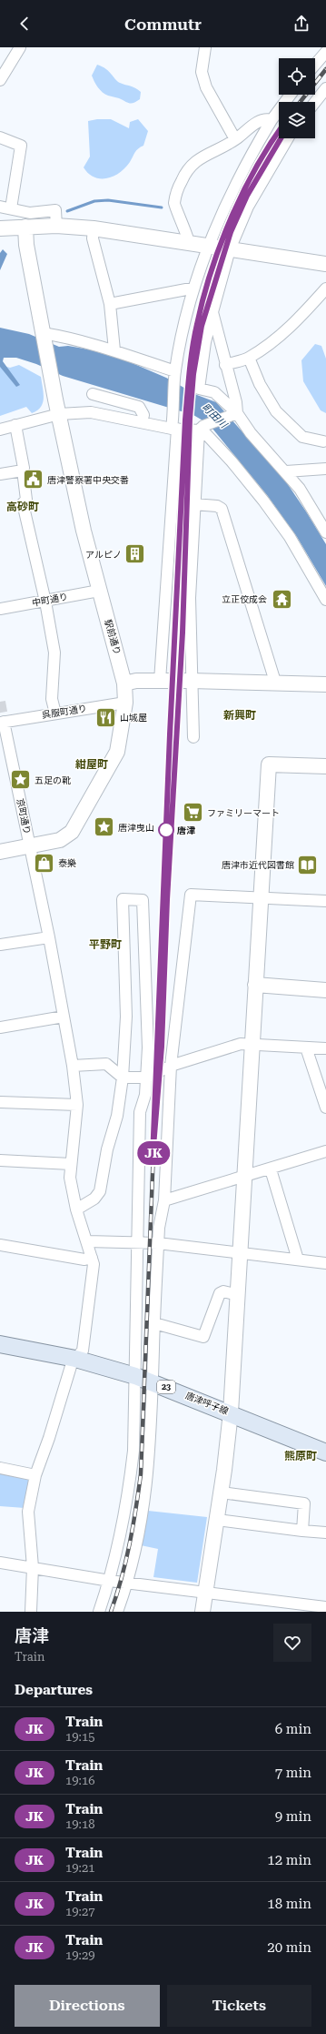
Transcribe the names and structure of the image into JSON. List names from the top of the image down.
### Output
{
  "streets": {
    "main road": ["23", "唐津呼子線"],
    "street": [
      "中町通り",
      "駅前通り",
      "呉服町通り",
      "京町通り"
    ]
  },
  "crossings": [
    ["中町通り", "駅前通り"],
    ["駅前通り", "呉服町通り"],
    ["駅前通り", "京町通り"],
    ["呉服町通り", "京町通り"],
    ["京町通り", "唐津呼子線"]
  ],
  "districts": [
    "高砂町",
    "新興町",
    "紺屋町",
    "平野町",
    "熊原町"
  ],
  "water": ["町田川"],
  "places": {
    "public building": ["唐津警察署中央交番"],
    "building": ["アルピノ"],
    "temple": ["立正佼成会"],
    "restaurant": ["山城屋"],
    "place": ["五足の靴", "唐津曳山"],
    "supermarket": ["ファミリーマート"],
    "other": ["唐津"],
    "shop": ["泰樂"],
    "library": ["唐津市近代図書館"]
  },
  "page": {
    "header": "Commutr",
    "on_map": "JK",
    "heading": [
      ["唐津", "Train"],
      "Departures"
    ],
    "list": [
      {
        "mark": "JK",
        "name": "Train",
        "note": "19:15",
        "value": "6 min"
      },
      {
        "mark": "JK",
        "name": "Train",
        "note": "19:16",
        "value": "7 min"
      },
      {
        "mark": "JK",
        "name": "Train",
        "note": "19:18",
        "value": "9 min"
      },
      {
        "mark": "JK",
        "name": "Train",
        "note": "19:21",
        "value": "12 min"
      },
      {
        "mark": "JK",
        "name": "Train",
        "note": "19:27",
        "value": "18 min"
      },
      {
        "mark": "JK",
        "name": "Train",
        "note": "19:29",
        "value": "20 min"
      }
    ],
    "buttons": ["Directions", "Tickets"]
  }
}
